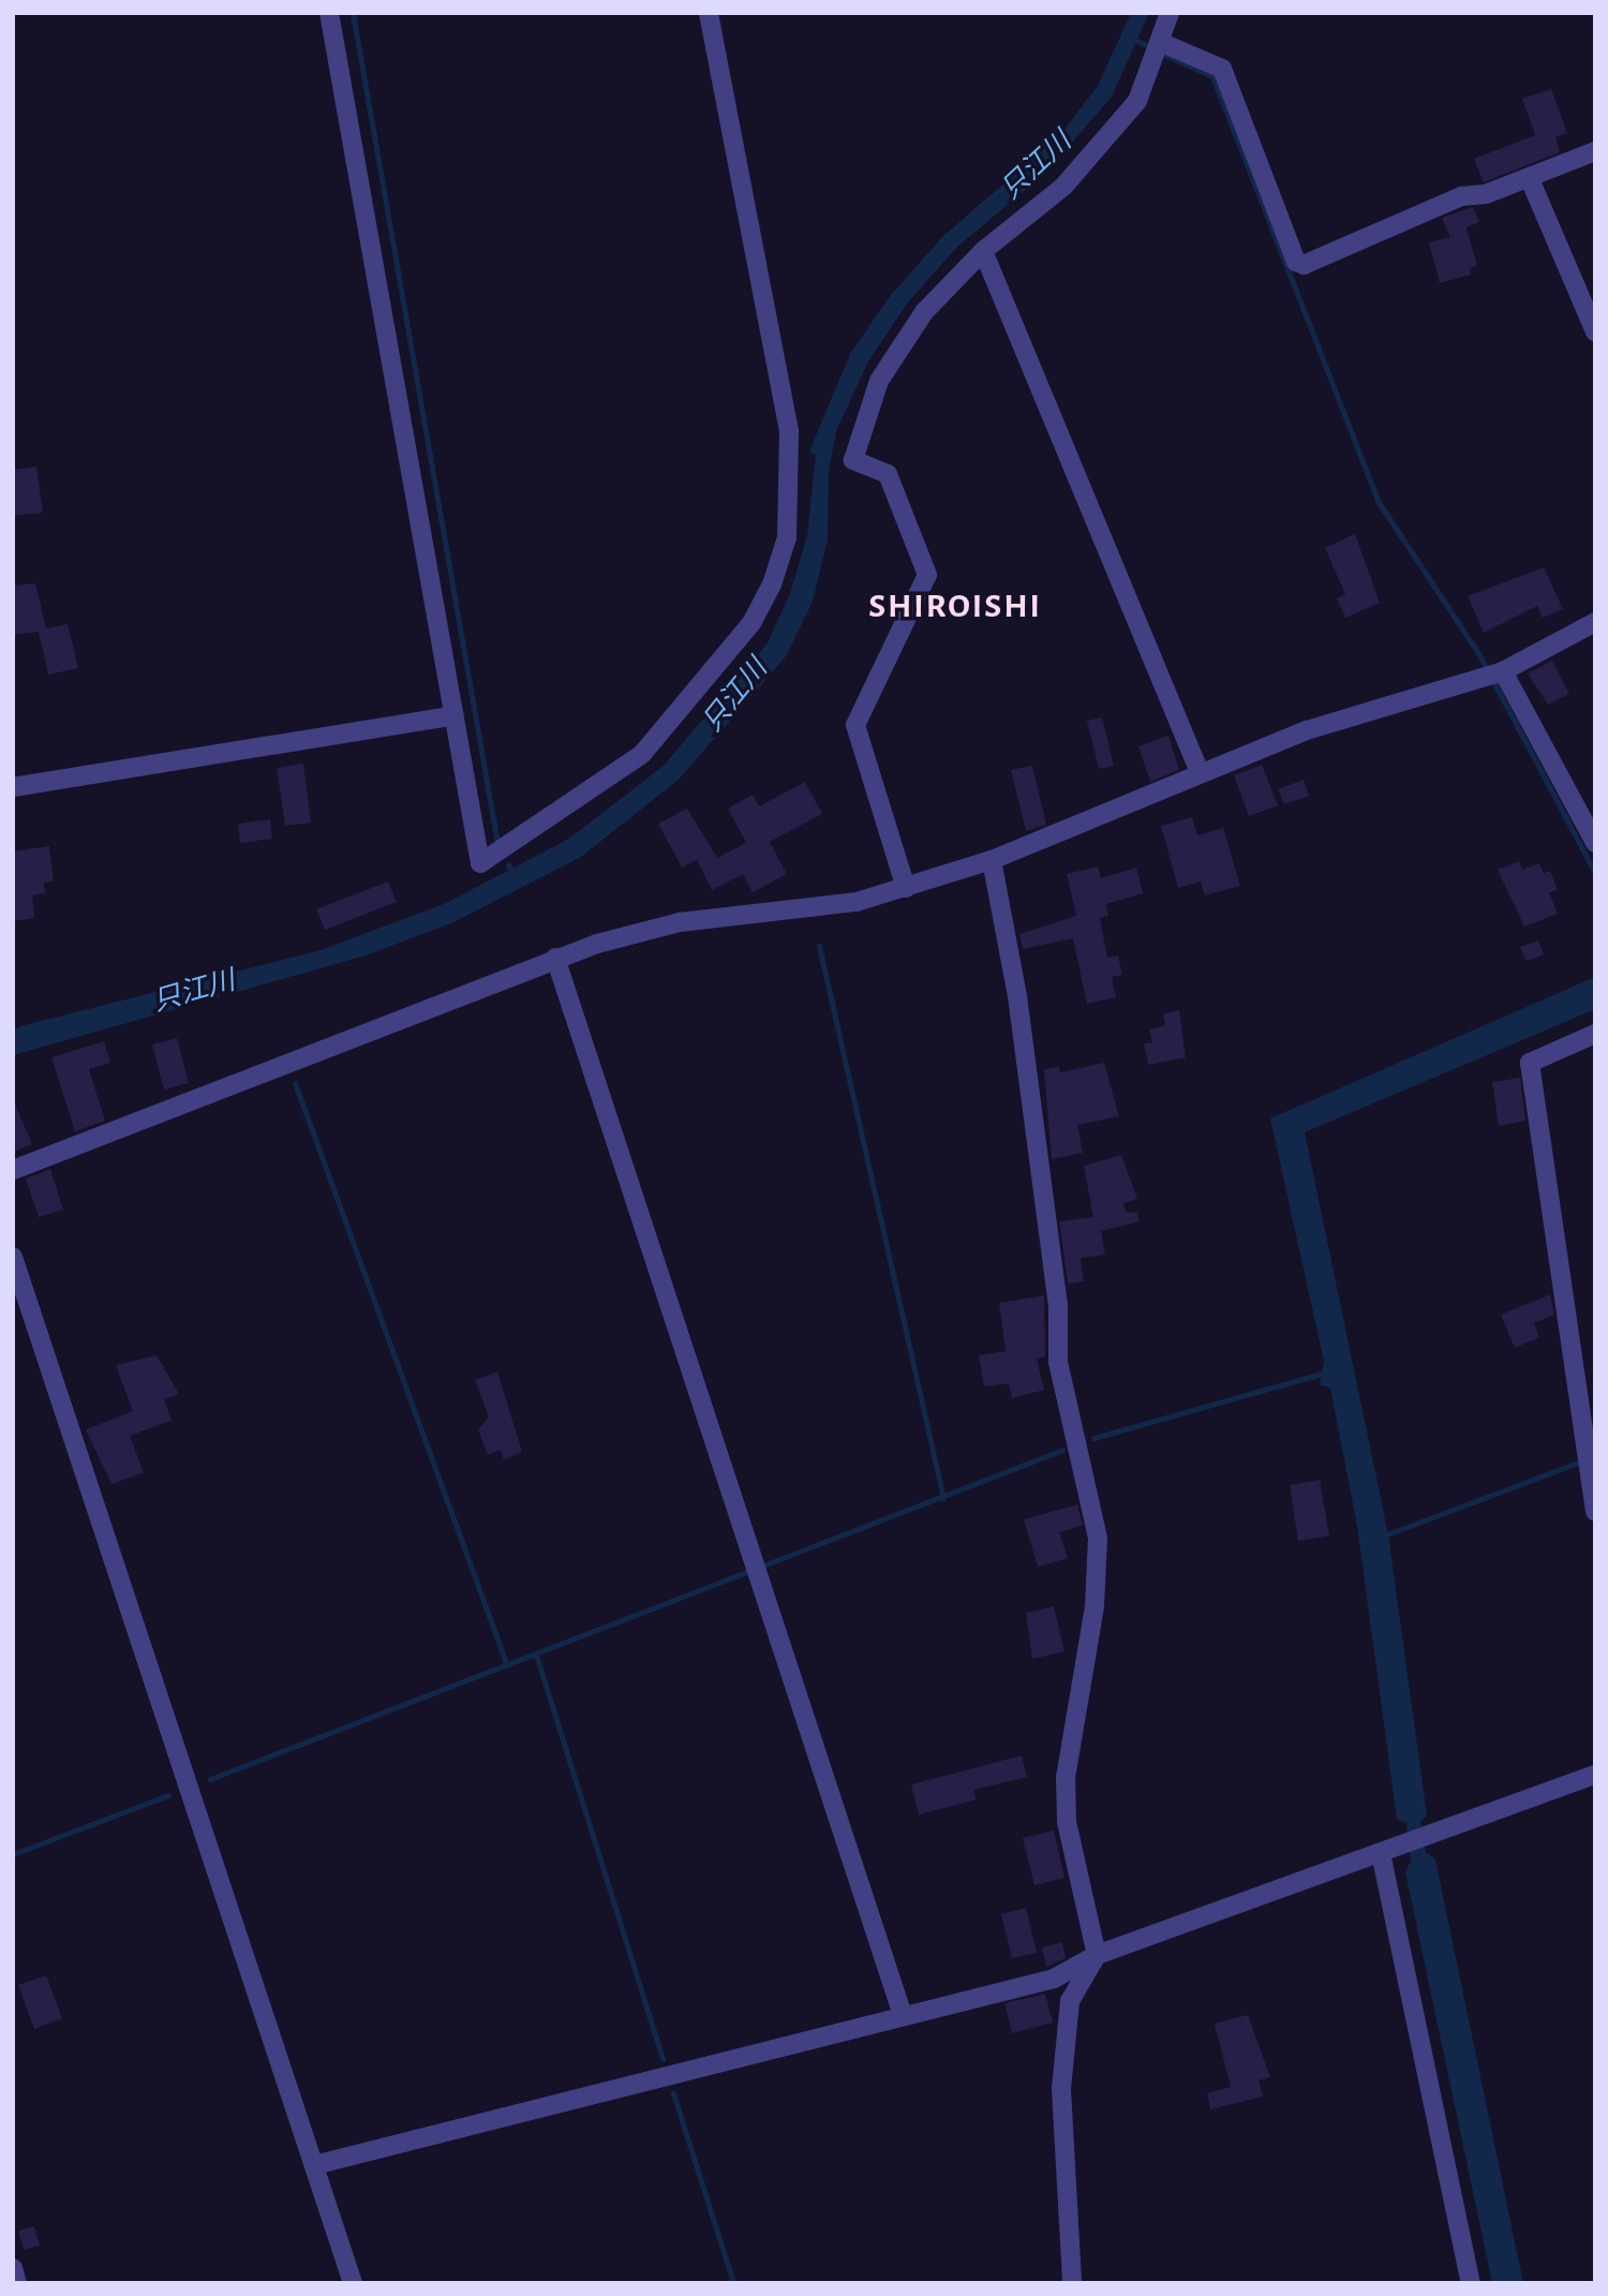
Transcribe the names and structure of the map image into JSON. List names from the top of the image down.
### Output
{
  "districts": ["SHIROISHI"],
  "water": ["只江川"]
}
